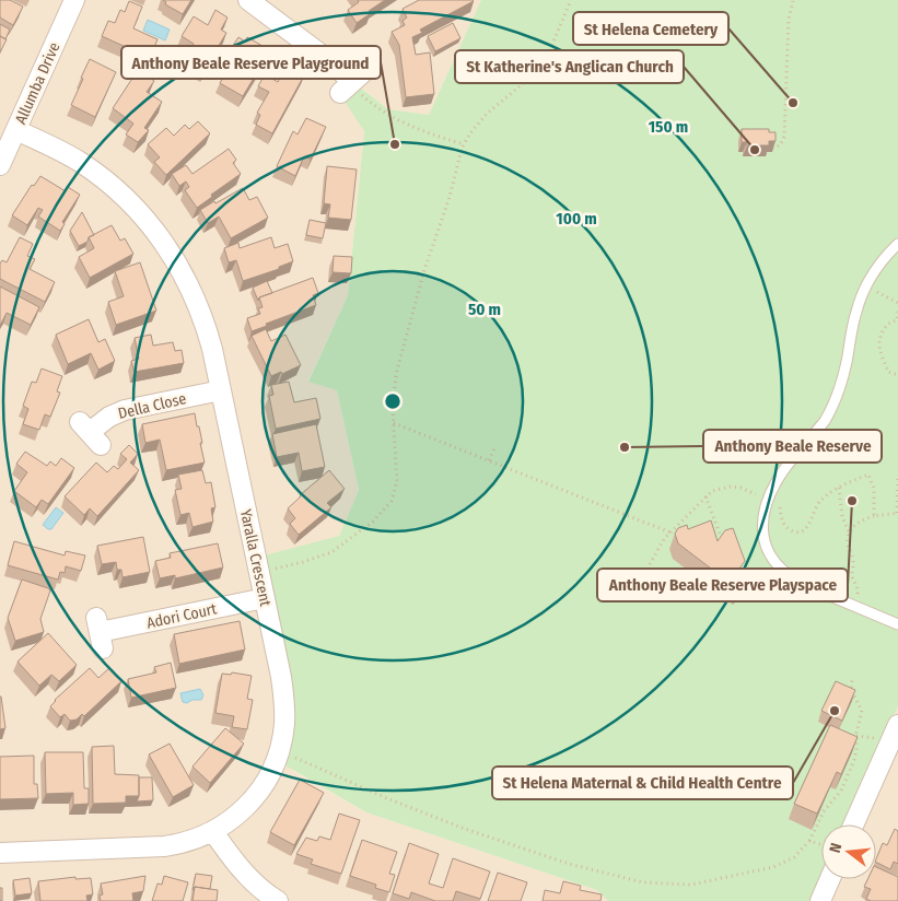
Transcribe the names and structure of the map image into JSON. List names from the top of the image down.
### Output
{
  "streets": {
    "street": [
      "Allumba Drive",
      "Della Close",
      "Yaralla Crescent",
      "Adori Court"
    ]
  },
  "crossings": [
    ["Allumba Drive", "Yaralla Crescent"],
    ["Della Close", "Yaralla Crescent"],
    ["Yaralla Crescent", "Adori Court"]
  ],
  "places": [
    "St Helena Cemetery",
    "Anthony Beale Reserve Playground",
    "St Katherine's Anglican Church",
    "Anthony Beale Reserve",
    "Anthony Beale Reserve Playspace",
    "St Helena Maternal & Child Health Centre"
  ],
  "north": "left",
  "rings": ["150 m", "100 m", "50 m"]
}
